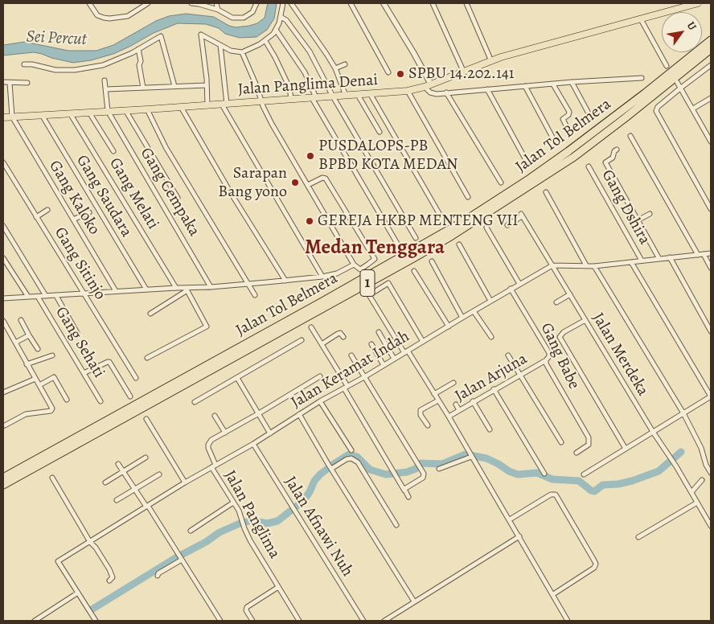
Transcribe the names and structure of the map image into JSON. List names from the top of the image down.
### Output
{
  "streets": {
    "highway": ["Jalan Tol Belmera", "1"],
    "main road": ["Jalan Panglima Denai"],
    "street": [
      "Gang Cempaka",
      "Gang Melati",
      "Gang Saudara",
      "Gang Kaloko",
      "Gang Dshira",
      "Gang Sitinjo",
      "Gang Sehati",
      "Jalan Merdeka",
      "Gang Babe",
      "Jalan Keramat Indah",
      "Jalan Arjuna",
      "Jalan Panglima",
      "Jalan Afnawi Nuh"
    ]
  },
  "crossings": [
    ["Jalan Panglima Denai", "Gang Cempaka"],
    ["Jalan Panglima Denai", "Gang Melati"],
    ["Jalan Panglima Denai", "Gang Saudara"],
    ["Jalan Panglima Denai", "Gang Kaloko"],
    ["Gang Dshira", "Jalan Keramat Indah"],
    ["Jalan Merdeka", "Jalan Keramat Indah"],
    ["Gang Babe", "Jalan Keramat Indah"],
    ["Gang Babe", "Jalan Arjuna"],
    ["Jalan Keramat Indah", "Jalan Panglima"],
    ["Jalan Keramat Indah", "Jalan Afnawi Nuh"]
  ],
  "districts": ["Medan Tenggara"],
  "water": ["Sei Percut"],
  "places": [
    "SPBU 14.202.141",
    "PUSDALOPS-PB BPBD KOTA MEDAN",
    "Sarapan Bang yono",
    "GEREJA HKBP MENTENG VII"
  ],
  "north": "top right"
}
